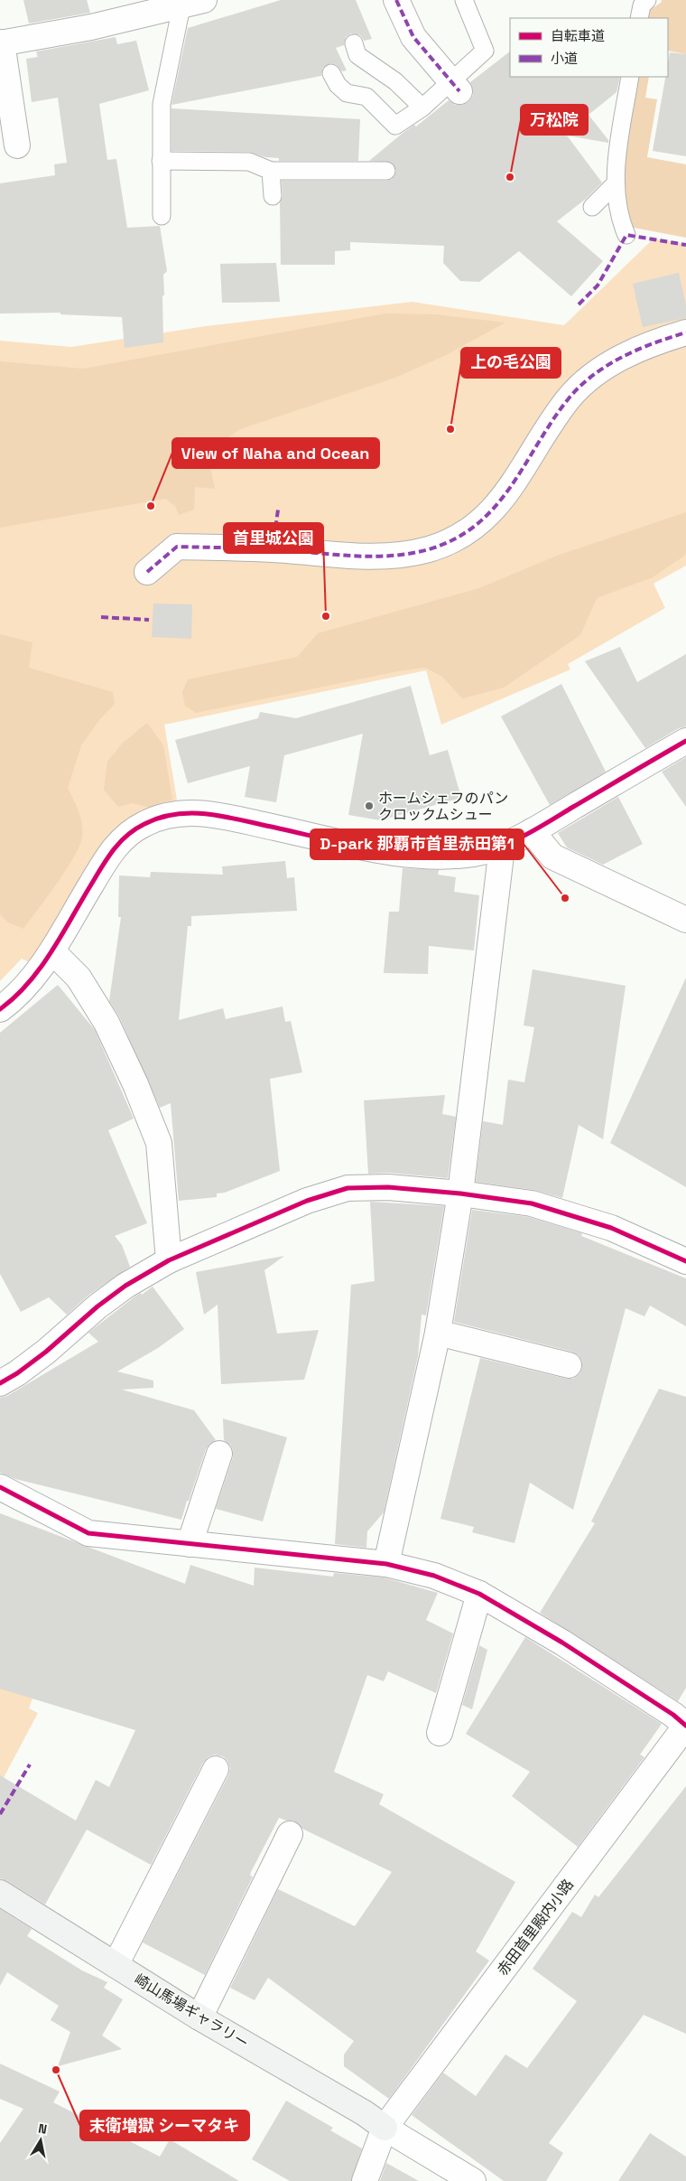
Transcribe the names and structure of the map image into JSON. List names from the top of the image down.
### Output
{
  "streets": {
    "street": ["赤田首里殿内小路", "崎山馬場ギャラリー"]
  },
  "crossings": [
    ["赤田首里殿内小路", "崎山馬場ギャラリー"]
  ],
  "places": [
    "万松院",
    "上の毛公園",
    "View of Naha and Ocean",
    "首里城公園",
    "ホームシェフのパン クロックムシュー",
    "D-park 那覇市首里赤田第1",
    "末衛増獄 シーマタキ"
  ],
  "legend": ["自転車道", "小道"],
  "north": "top"
}
